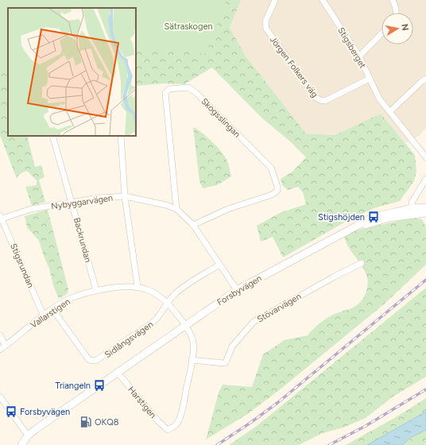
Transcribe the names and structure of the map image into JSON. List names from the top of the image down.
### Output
{
  "streets": {
    "street": [
      "Stigsberget",
      "Jörgen Folkers väg",
      "Skogsslingan",
      "Nybyggarvägen",
      "Backrundan",
      "Stigsrundan",
      "Forsbyvägen",
      "Stövarvägen",
      "Vallarstigen",
      "Sidlångsvägen",
      "Harstigen"
    ]
  },
  "crossings": [
    ["Stigsberget", "Jörgen Folkers väg"],
    ["Skogsslingan", "Nybyggarvägen"],
    ["Nybyggarvägen", "Backrundan"],
    ["Nybyggarvägen", "Stigsrundan"],
    ["Nybyggarvägen", "Forsbyvägen"],
    ["Nybyggarvägen", "Sidlångsvägen"],
    ["Backrundan", "Vallarstigen"],
    ["Stigsrundan", "Vallarstigen"],
    ["Forsbyvägen", "Vallarstigen"],
    ["Forsbyvägen", "Harstigen"],
    ["Stövarvägen", "Vallarstigen"],
    ["Vallarstigen", "Sidlångsvägen"],
    ["Vallarstigen", "Harstigen"]
  ],
  "parks": ["Sätraskogen"],
  "places": {
    "bus stop": ["Stigshöjden", "Triangeln", "Forsbyvägen"],
    "fuel station": ["OKQ8"]
  },
  "north": "right"
}
